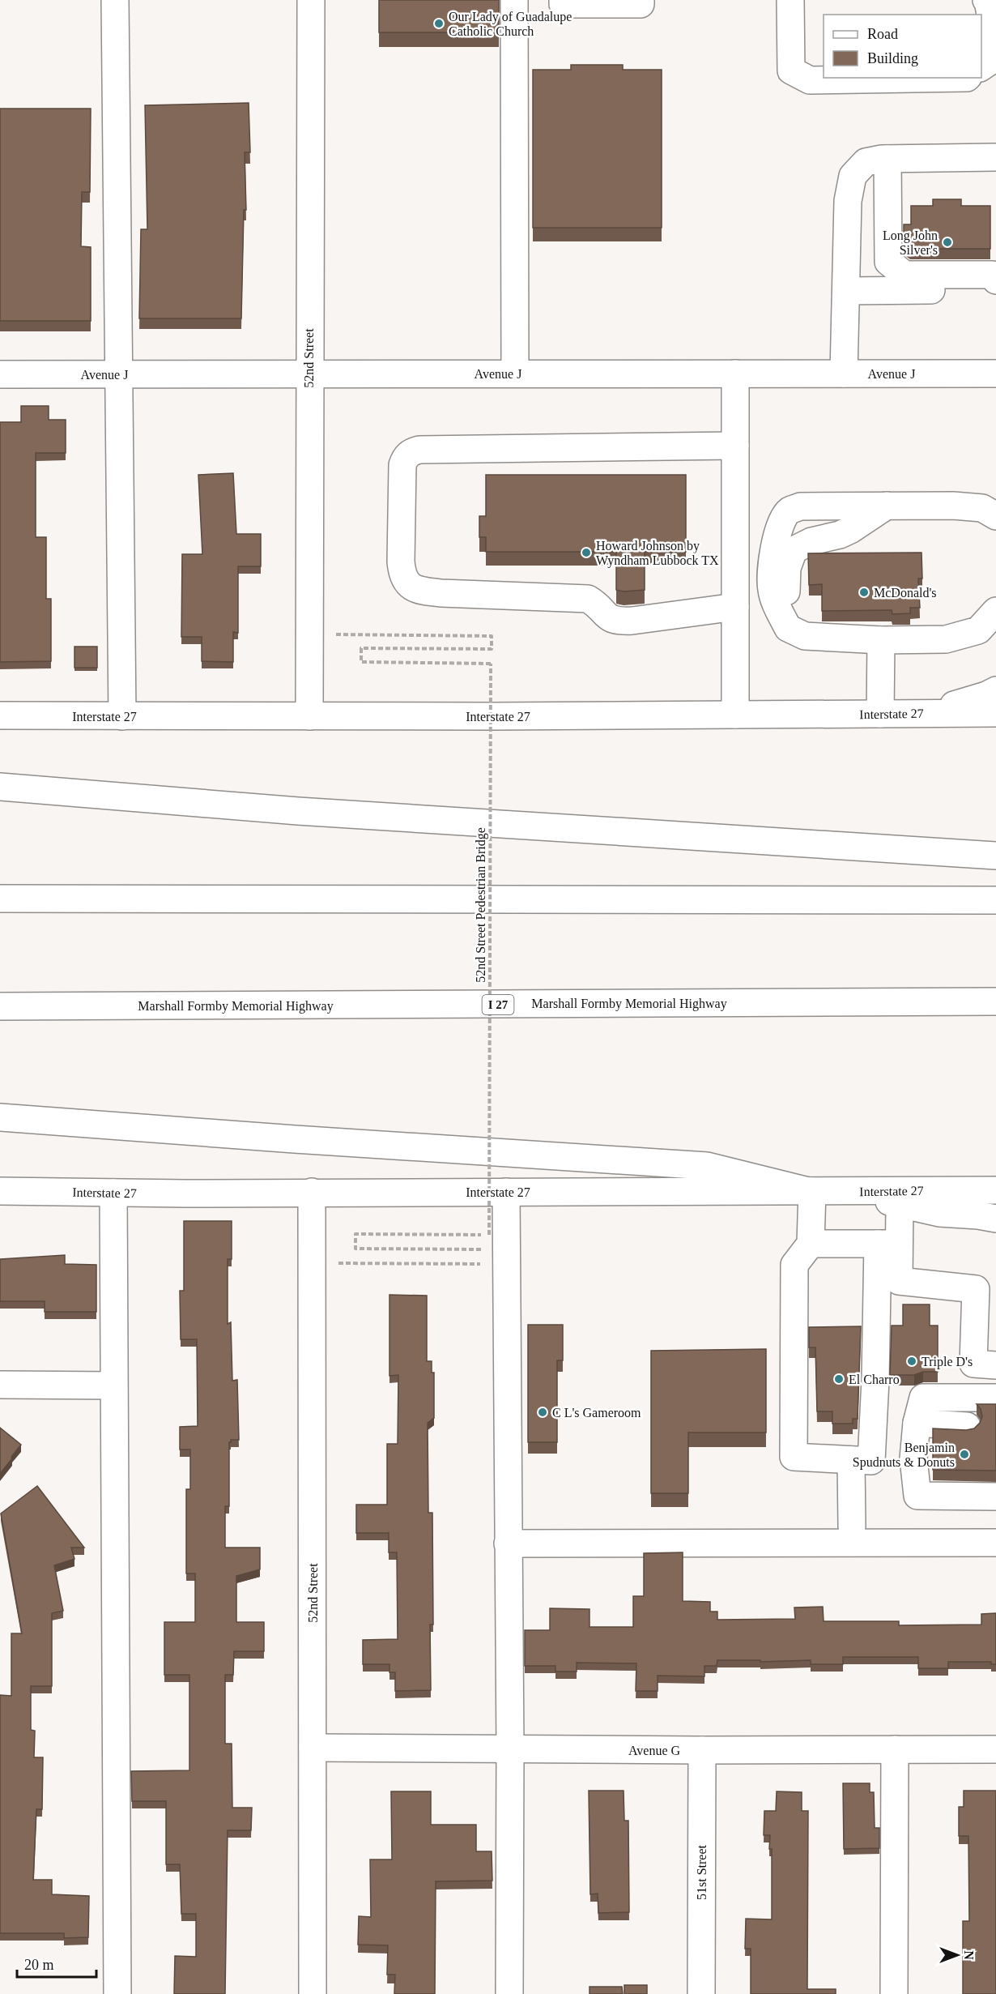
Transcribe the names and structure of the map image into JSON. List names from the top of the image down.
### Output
{
  "streets": {
    "main road": [
      "52nd Street",
      "Avenue J",
      "Interstate 27",
      "Marshall Formby Memorial Highway",
      "I 27",
      "Avenue G",
      "51st Street"
    ],
    "path": ["52nd Street Pedestrian Bridge"]
  },
  "crossings": [
    ["52nd Street", "Avenue J"],
    ["52nd Street", "Interstate 27"],
    ["52nd Street", "52nd Street Pedestrian Bridge"],
    ["52nd Street", "Avenue G"],
    ["Avenue G", "51st Street"]
  ],
  "places": [
    "Our Lady of Guadalupe Catholic Church",
    "Long John Silver's",
    "Howard Johnson by Wyndham Lubbock TX",
    "McDonald's",
    "Triple D's",
    "El Charro",
    "C L's Gameroom",
    "Benjamin Spudnuts & Donuts"
  ],
  "legend": ["Road", "Building"],
  "scale_bar": "20 m",
  "north": "right"
}
